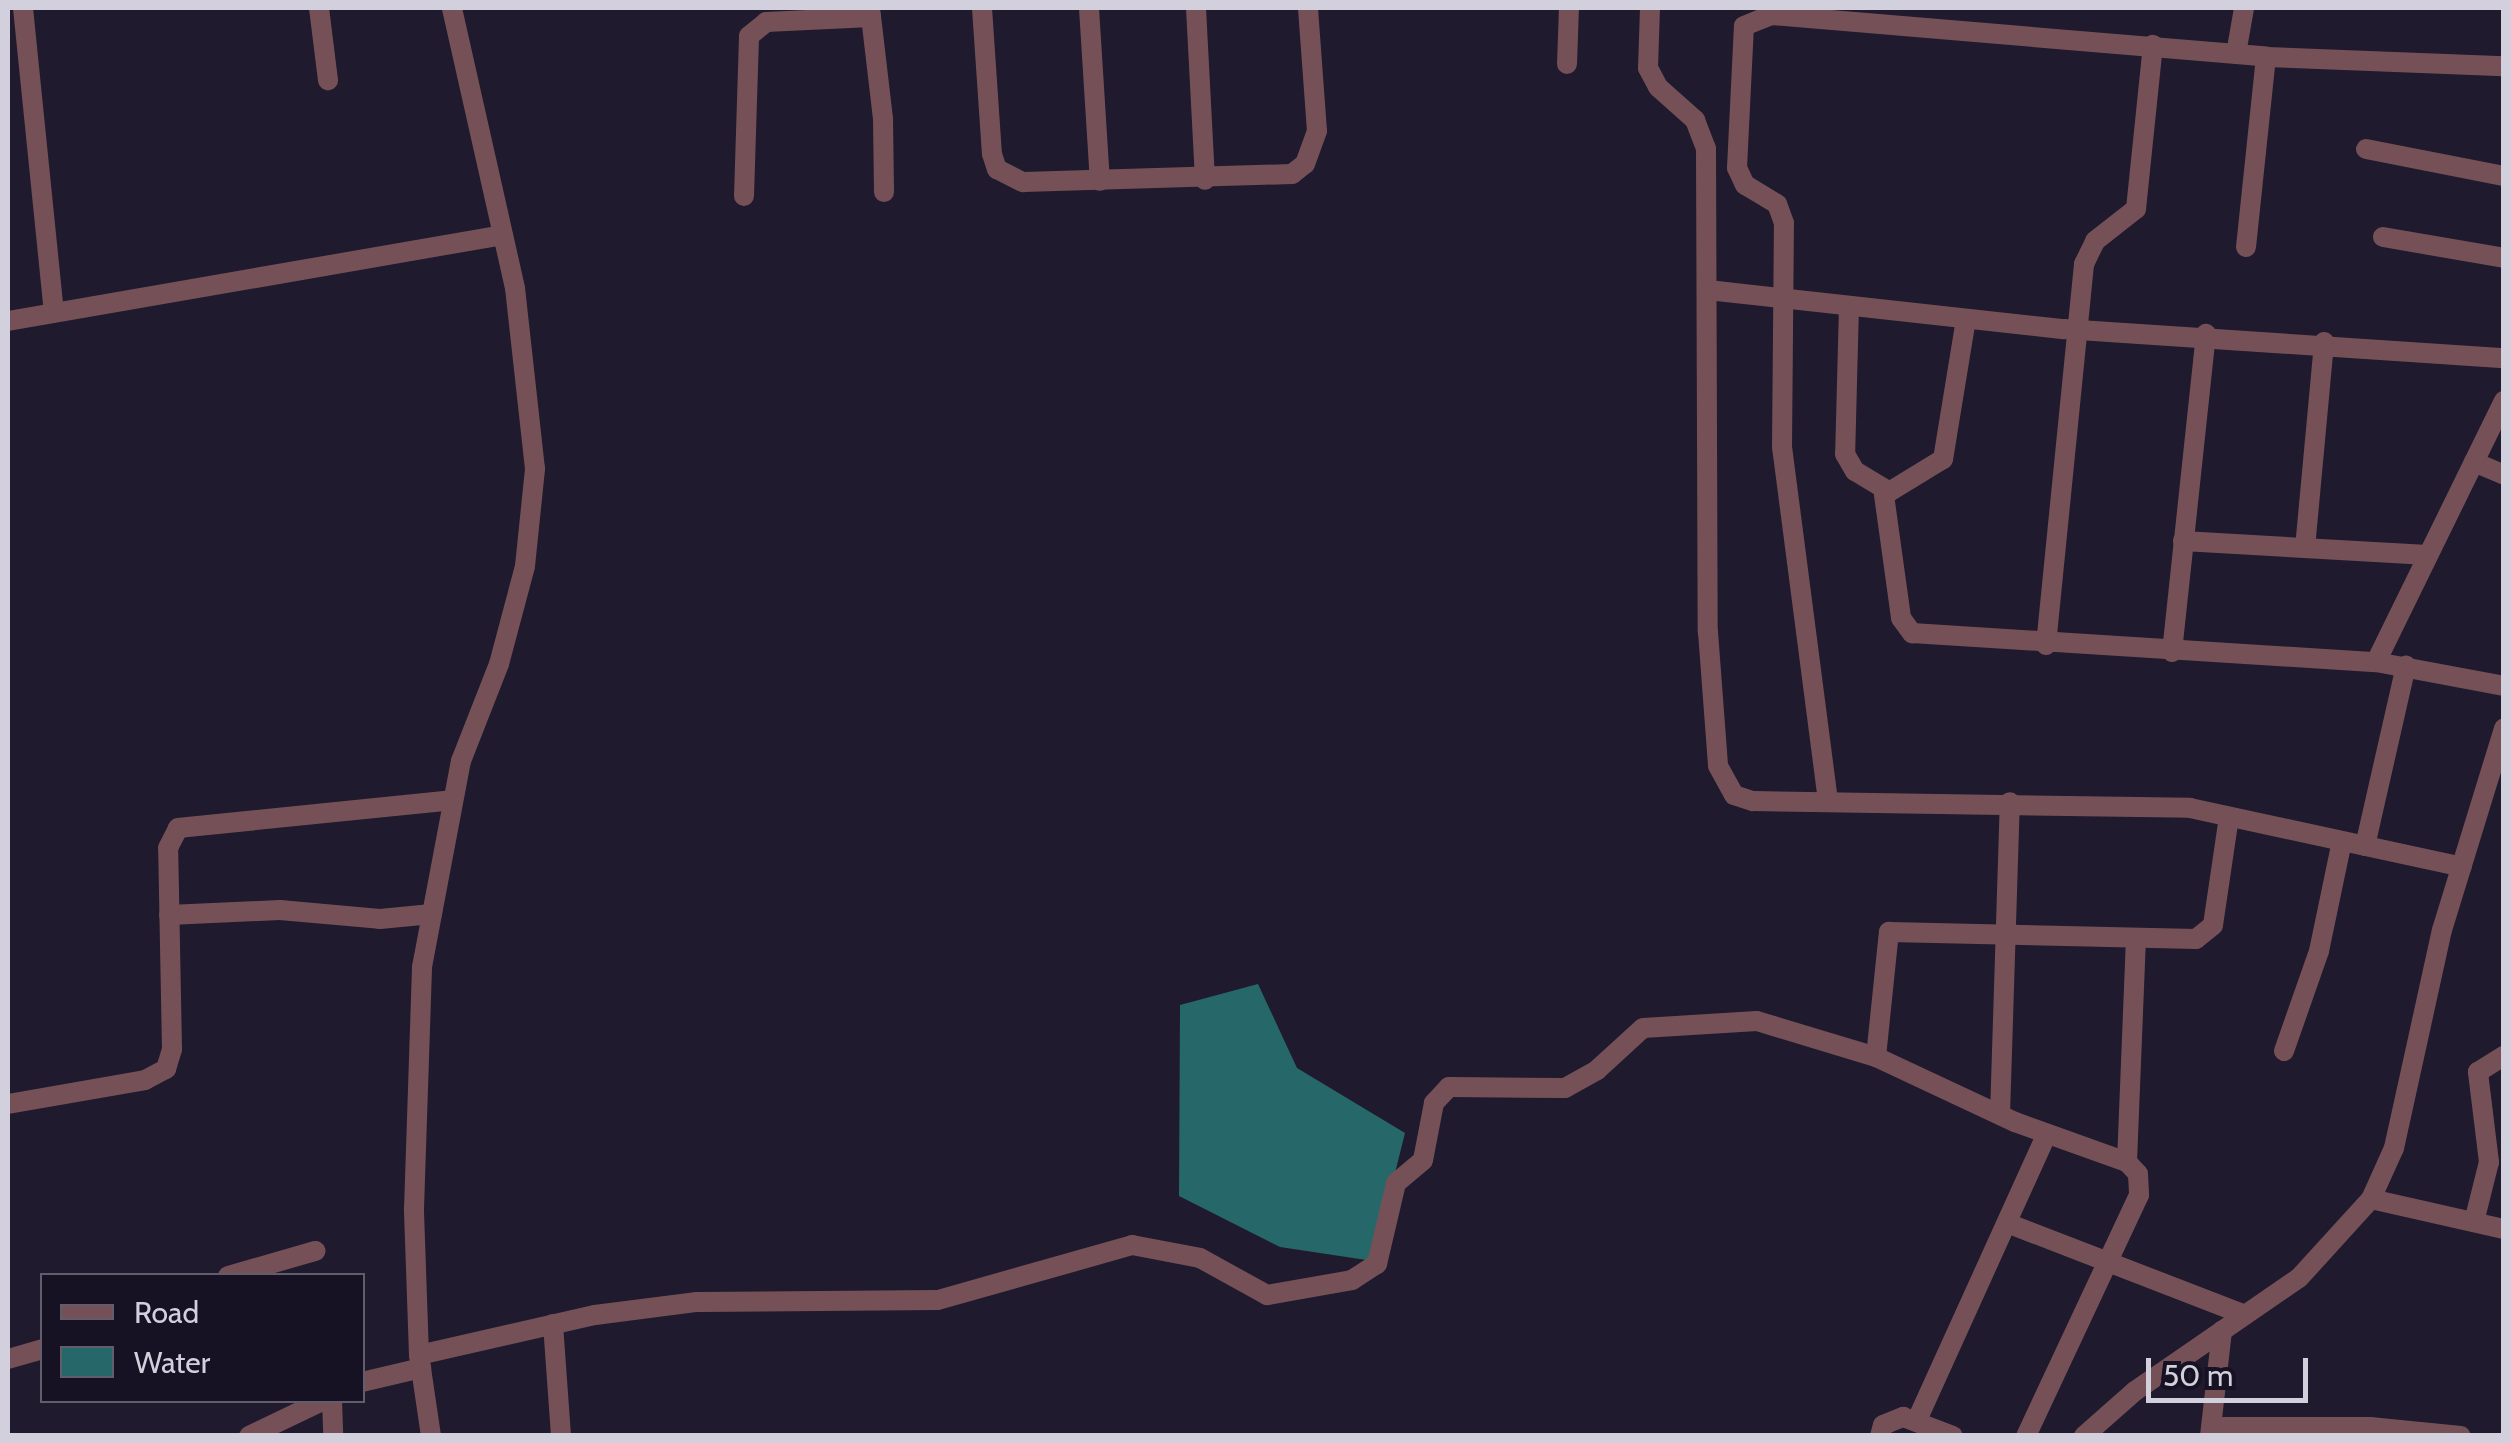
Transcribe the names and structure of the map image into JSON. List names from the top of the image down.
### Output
{
  "legend": ["Road", "Water"],
  "scale_bar": "50 m"
}
